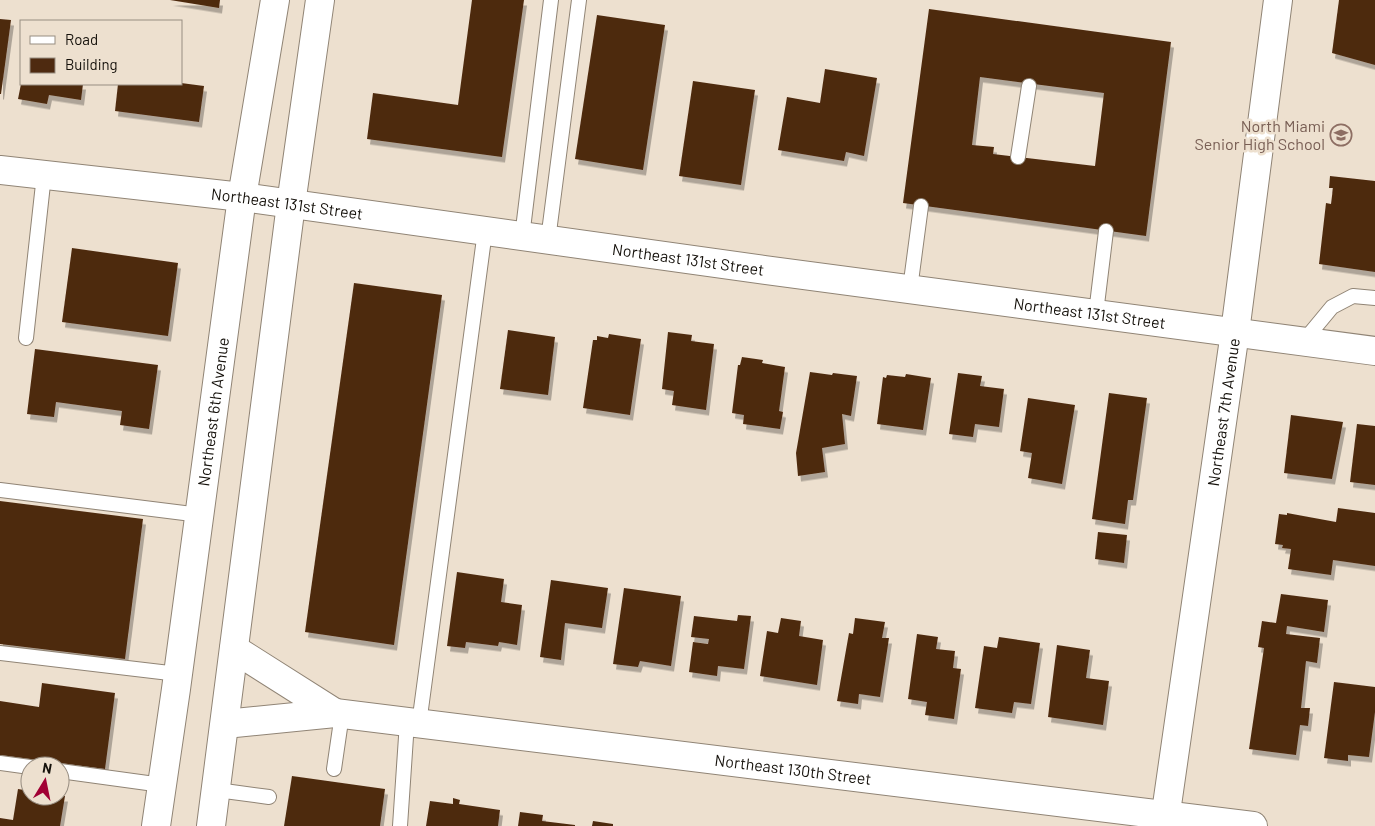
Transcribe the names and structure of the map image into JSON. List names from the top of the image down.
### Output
{
  "streets": {
    "street": [
      "Northeast 131st Street",
      "Northeast 6th Avenue",
      "Northeast 7th Avenue",
      "Northeast 130th Street"
    ]
  },
  "crossings": [
    ["Northeast 131st Street", "Northeast 6th Avenue"],
    ["Northeast 131st Street", "Northeast 7th Avenue"],
    ["Northeast 7th Avenue", "Northeast 130th Street"]
  ],
  "places": {
    "school or university": ["North Miami Senior High School"]
  },
  "legend": ["Road", "Building"],
  "north": "top"
}
